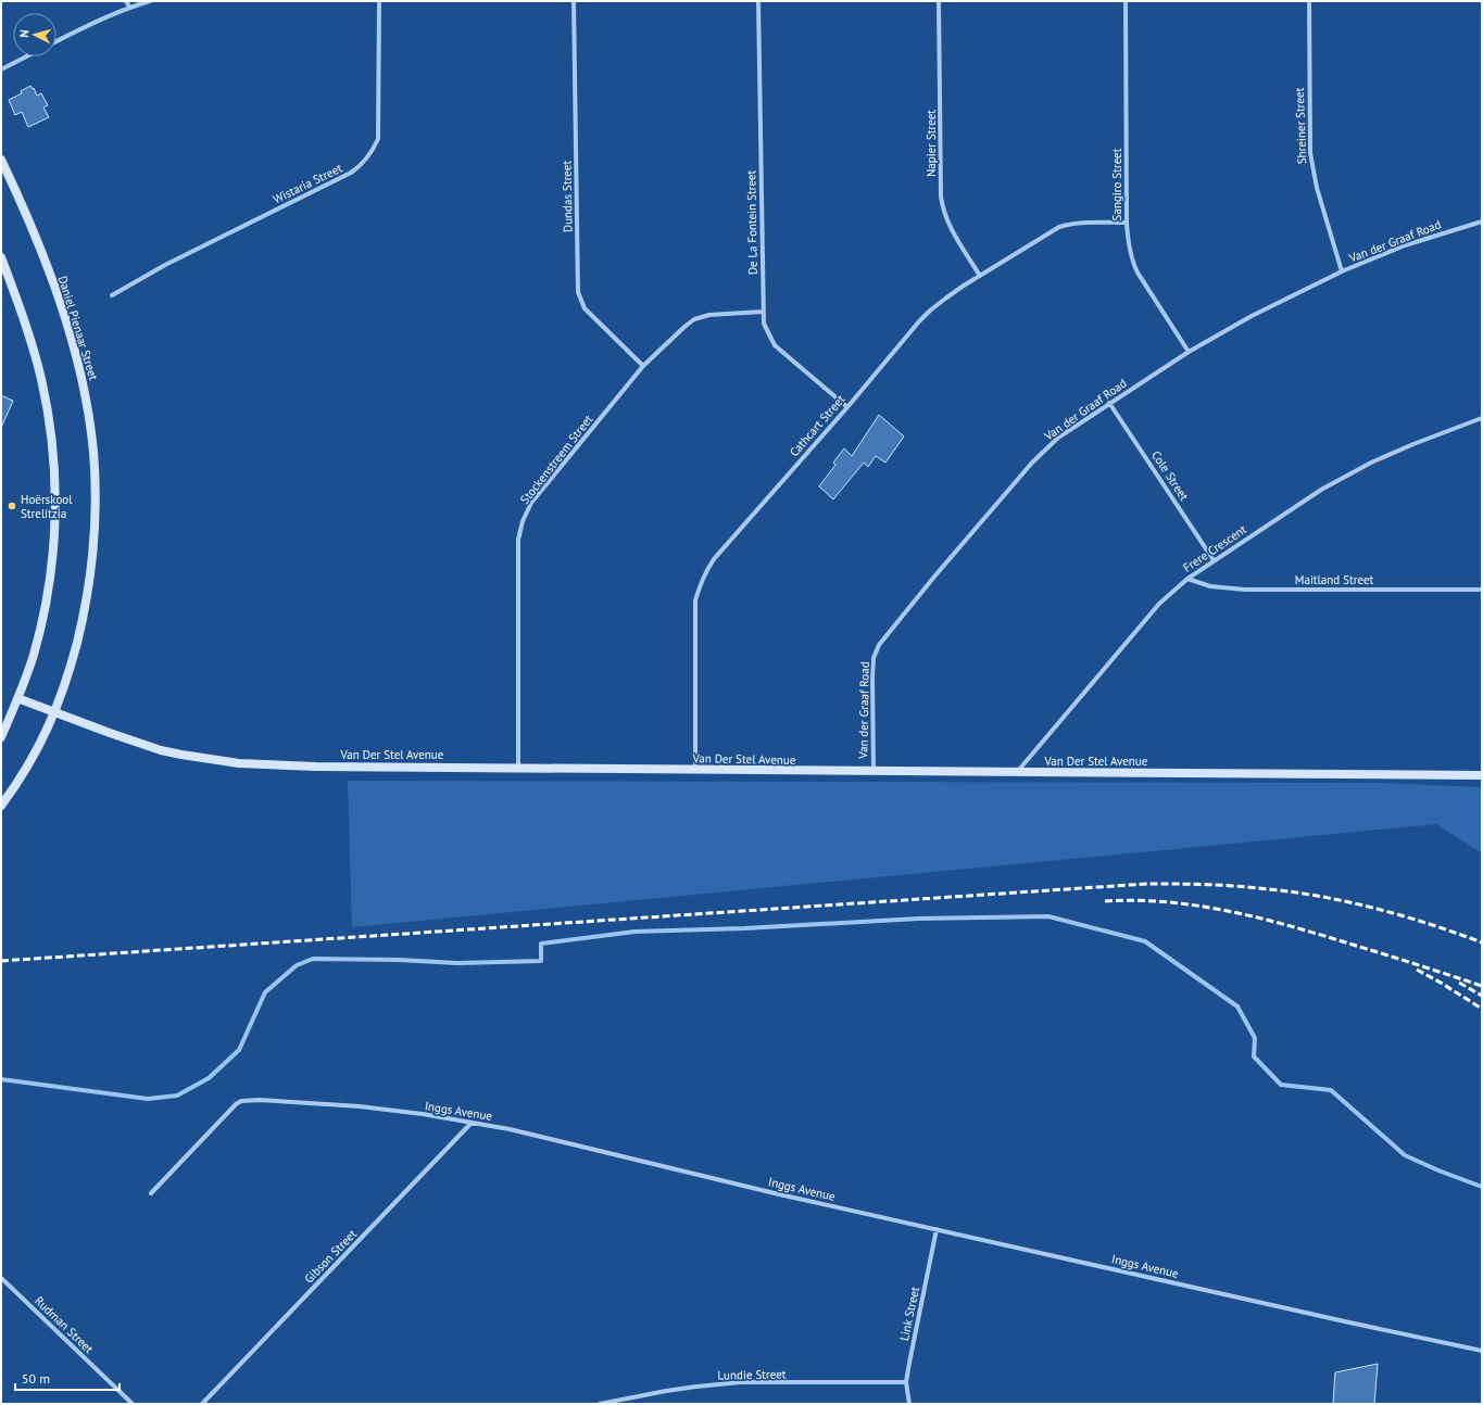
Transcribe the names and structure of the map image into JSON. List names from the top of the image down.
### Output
{
  "streets": {
    "street": [
      "Shreiner Street",
      "Napier Street",
      "Wistaria Street",
      "Sangiro Street",
      "Dundas Street",
      "De La Fontein Street",
      "Van der Graaf Road",
      "Daniel Pienaar Street",
      "Cathcart Street",
      "Stockenstreem Street",
      "Cole Street",
      "Frere Crescent",
      "Maitland Street",
      "Van Der Stel Avenue",
      "Inggs Avenue",
      "Gibson Street",
      "Link Street",
      "Rudman Street",
      "Lundie Street"
    ]
  },
  "crossings": [
    ["Shreiner Street", "Van der Graaf Road"],
    ["Napier Street", "Cathcart Street"],
    ["Sangiro Street", "Van der Graaf Road"],
    ["Sangiro Street", "Cathcart Street"],
    ["Dundas Street", "Stockenstreem Street"],
    ["De La Fontein Street", "Cathcart Street"],
    ["De La Fontein Street", "Stockenstreem Street"],
    ["Van der Graaf Road", "Cole Street"],
    ["Van der Graaf Road", "Van Der Stel Avenue"],
    ["Daniel Pienaar Street", "Van Der Stel Avenue"],
    ["Cathcart Street", "Van Der Stel Avenue"],
    ["Stockenstreem Street", "Van Der Stel Avenue"],
    ["Cole Street", "Frere Crescent"],
    ["Frere Crescent", "Maitland Street"],
    ["Frere Crescent", "Van Der Stel Avenue"],
    ["Inggs Avenue", "Gibson Street"],
    ["Inggs Avenue", "Link Street"],
    ["Link Street", "Lundie Street"]
  ],
  "places": ["Hoërskool Strelitzia"],
  "scale_bar": "50 m",
  "north": "left"
}
